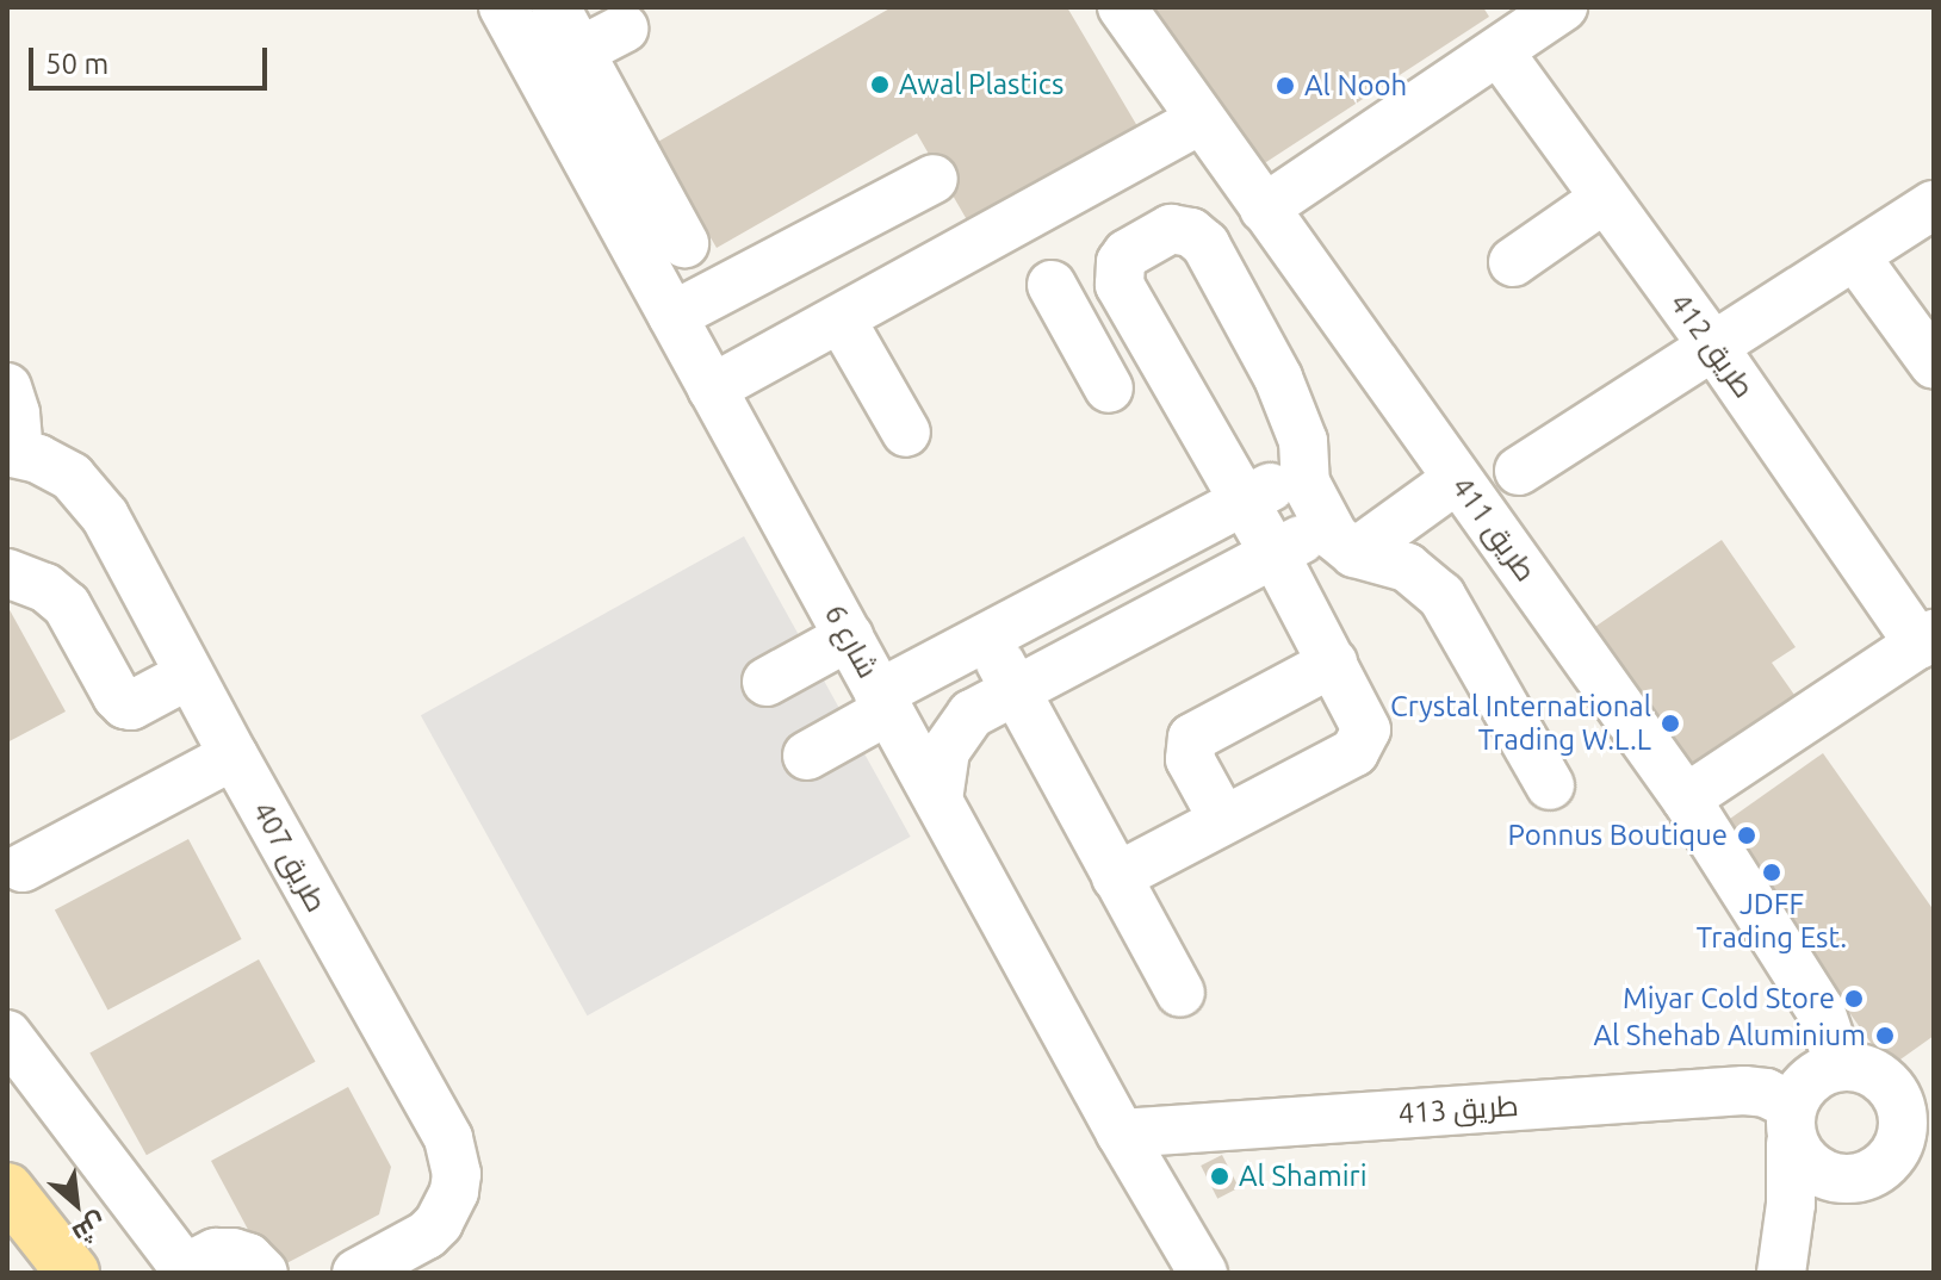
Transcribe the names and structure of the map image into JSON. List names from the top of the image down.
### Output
{
  "streets": {
    "street": [
      "طريق 412",
      "طريق 411",
      "شارع 6",
      "طريق 407",
      "طريق 413"
    ]
  },
  "crossings": [
    ["طريق 412", "طريق 411"],
    ["طريق 411", "طريق 413"],
    ["شارع 6", "طريق 413"]
  ],
  "places": [
    "Awal Plastics",
    "Al Nooh",
    "Crystal International Trading W.L.L",
    "Ponnus Boutique",
    "JDFF Trading Est.",
    "Miyar Cold Store",
    "Al Shehab Aluminium",
    "Al Shamiri"
  ],
  "scale_bar": "50 m",
  "north": "bottom right"
}
